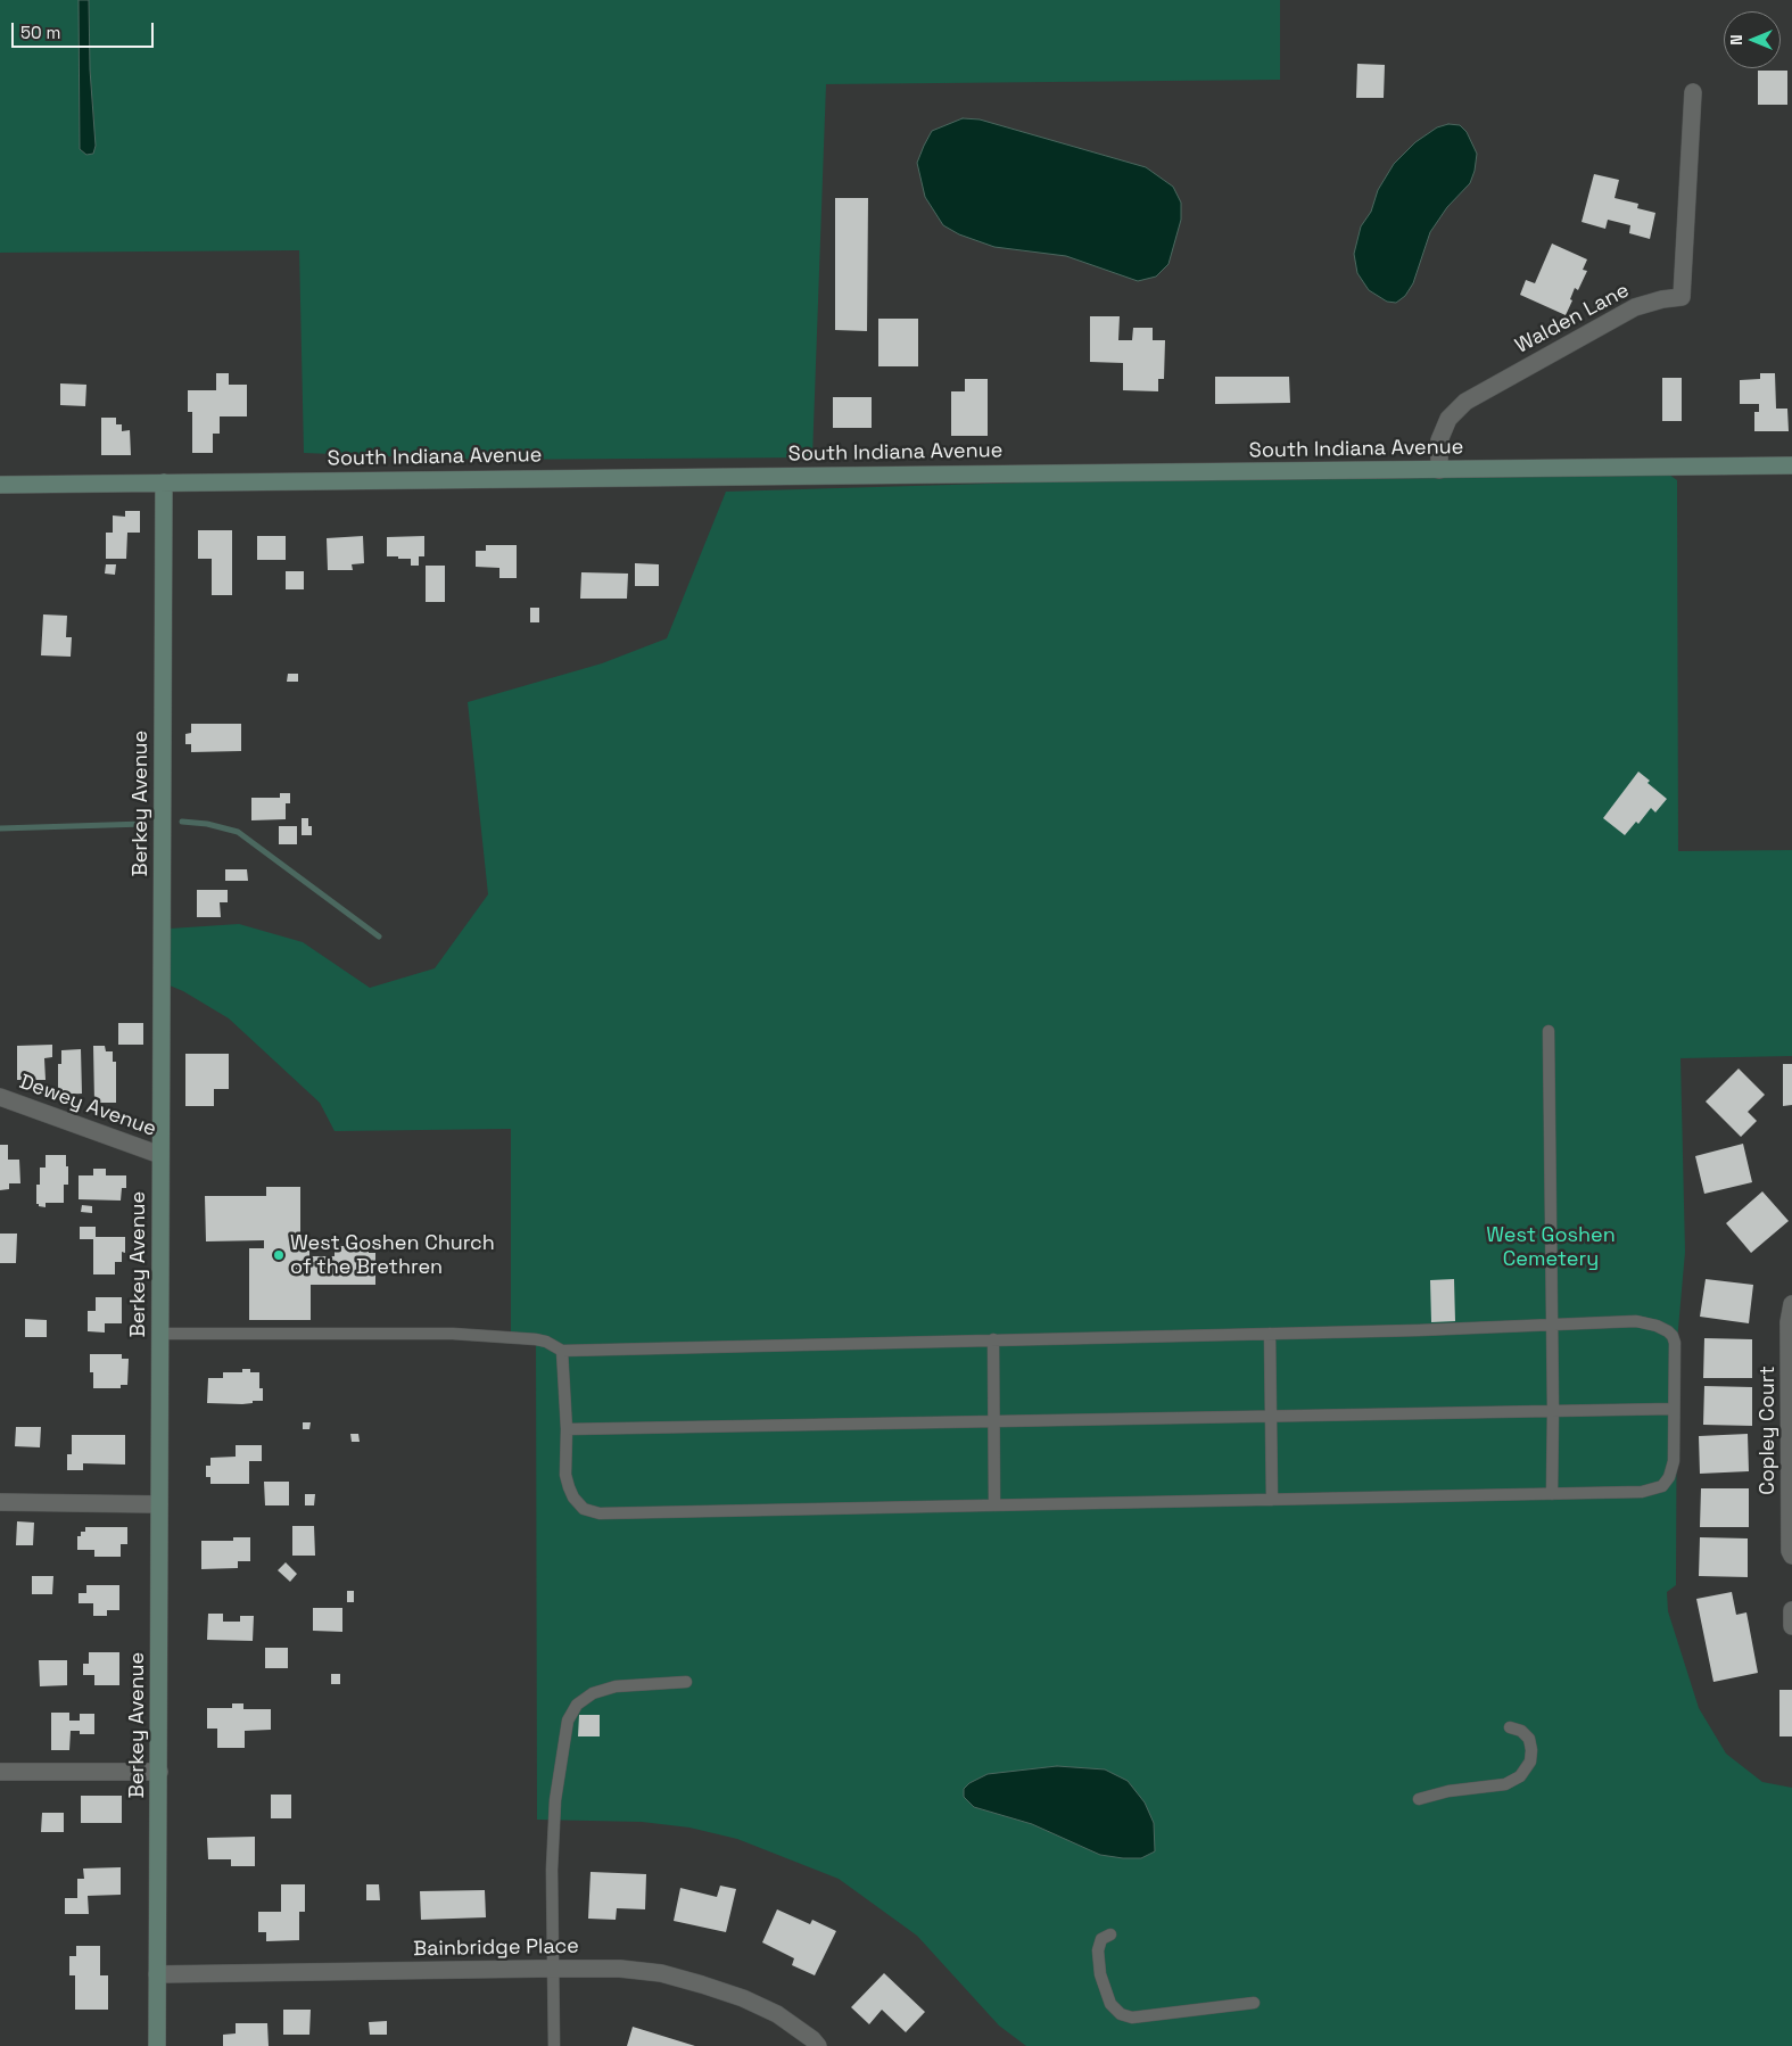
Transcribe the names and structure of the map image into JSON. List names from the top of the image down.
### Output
{
  "streets": {
    "street": [
      "Walden Lane",
      "South Indiana Avenue",
      "Berkey Avenue",
      "Dewey Avenue",
      "Copley Court",
      "Bainbridge Place"
    ]
  },
  "crossings": [
    ["Walden Lane", "South Indiana Avenue"],
    ["South Indiana Avenue", "Berkey Avenue"],
    ["Berkey Avenue", "Dewey Avenue"],
    ["Berkey Avenue", "Bainbridge Place"]
  ],
  "parks": ["West Goshen Cemetery"],
  "places": ["West Goshen Church of the Brethren"],
  "scale_bar": "50 m",
  "north": "left"
}
